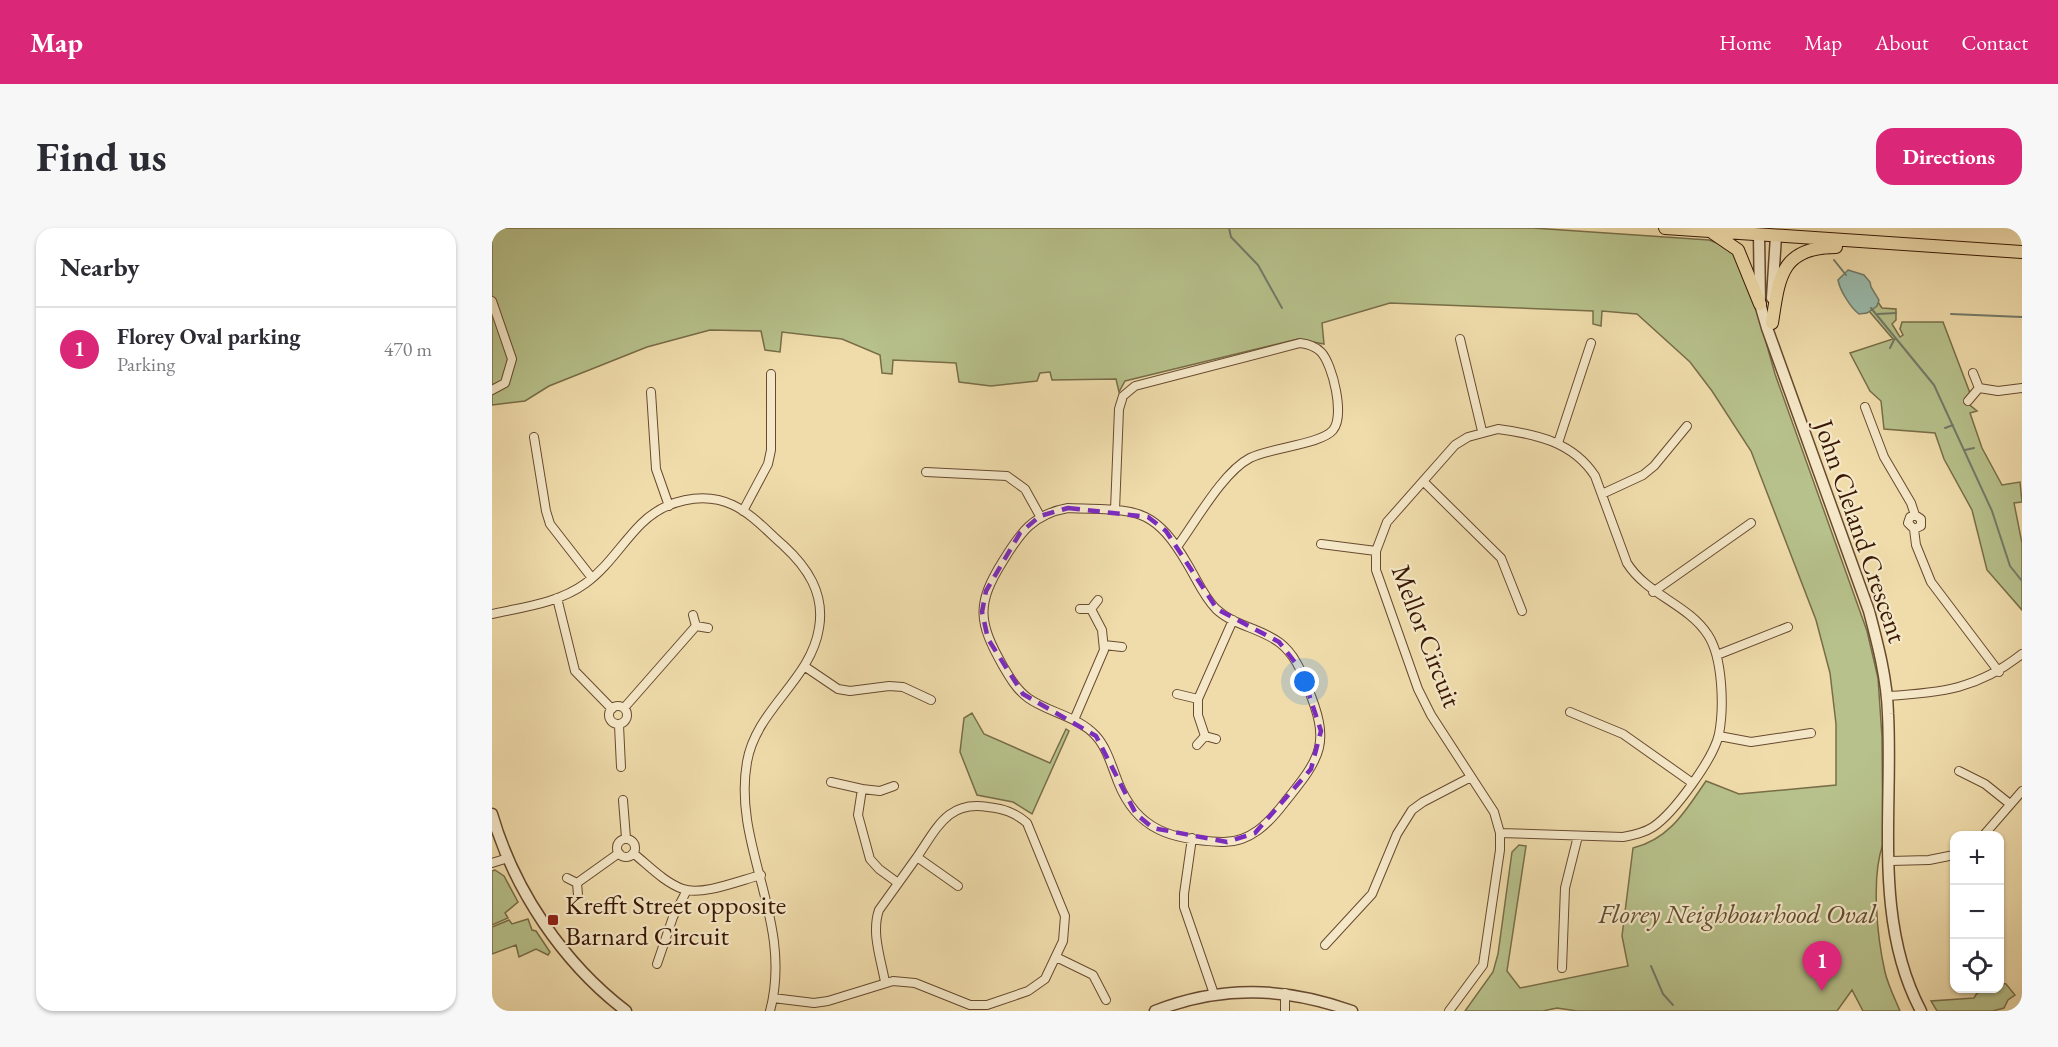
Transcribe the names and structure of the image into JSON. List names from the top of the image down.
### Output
{
  "streets": {
    "street": ["John Cleland Crescent", "Mellor Circuit"]
  },
  "parks": ["Florey Neighbourhood Oval"],
  "places": {
    "transit": ["Krefft Street opposite Barnard Circuit"]
  },
  "page": {
    "header": "Map",
    "nav": [
      "Home",
      "Map",
      "About",
      "Contact"
    ],
    "buttons": "Directions",
    "title": "Find us",
    "heading": "Nearby",
    "list": [
      {
        "mark": "1",
        "name": "Florey Oval parking",
        "note": "Parking",
        "value": "470 m"
      }
    ],
    "map_buttons": ["+", "−"],
    "pins": "1"
  }
}
